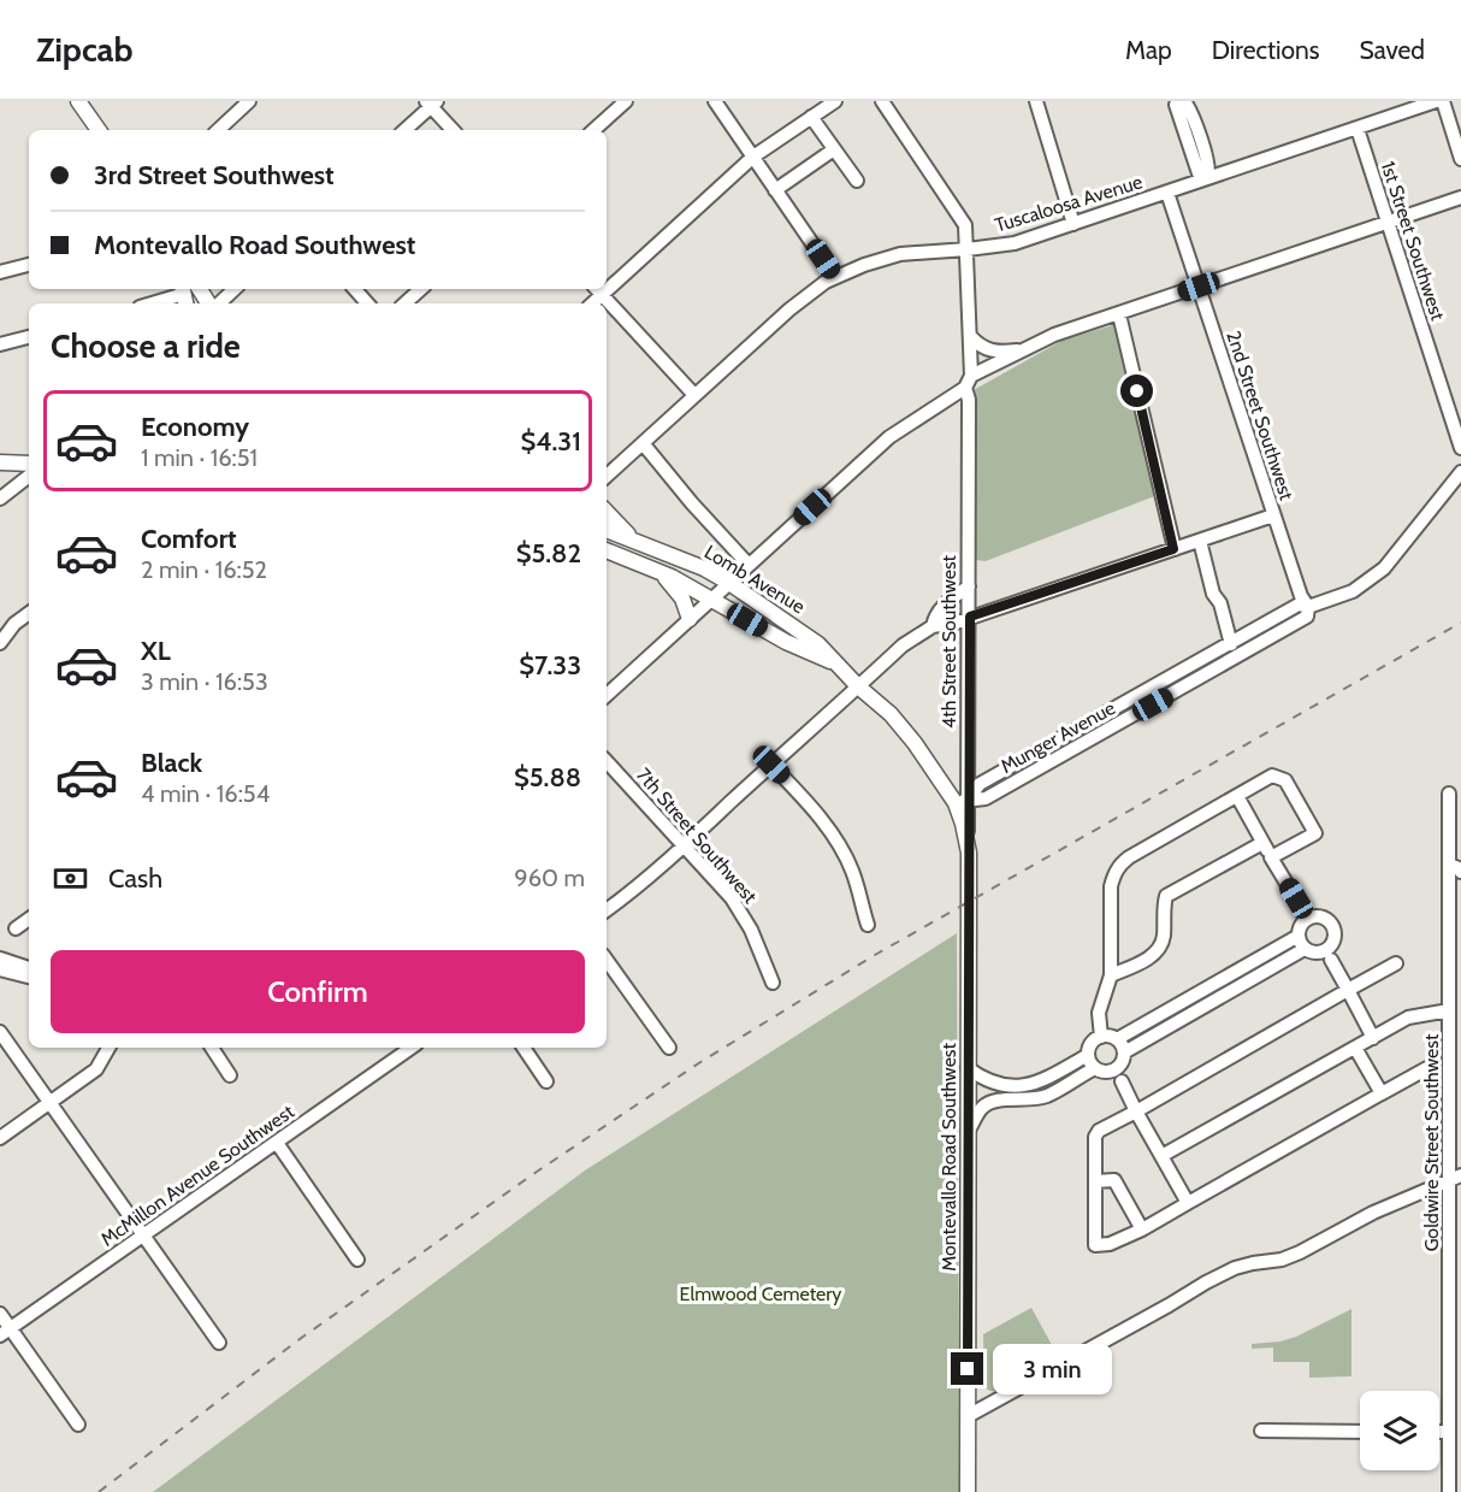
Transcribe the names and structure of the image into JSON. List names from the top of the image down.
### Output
{
  "streets": {
    "main road": ["Lomb Avenue", "Montevallo Road Southwest"],
    "street": [
      "Tuscaloosa Avenue",
      "1st Street Southwest",
      "2nd Street Southwest",
      "4th Street Southwest",
      "Munger Avenue",
      "7th Street Southwest",
      "Goldwire Street Southwest",
      "McMillon Avenue Southwest"
    ]
  },
  "crossings": [
    ["Tuscaloosa Avenue", "1st Street Southwest"],
    ["Tuscaloosa Avenue", "2nd Street Southwest"],
    ["Tuscaloosa Avenue", "4th Street Southwest"],
    ["2nd Street Southwest", "Munger Avenue"],
    ["Lomb Avenue", "4th Street Southwest"],
    ["Lomb Avenue", "Munger Avenue"],
    ["Lomb Avenue", "Montevallo Road Southwest"],
    ["4th Street Southwest", "Munger Avenue"]
  ],
  "parks": ["Elmwood Cemetery"],
  "page": {
    "header": "Zipcab",
    "nav": ["Map", "Directions", "Saved"],
    "banner": ["3rd Street Southwest", "Montevallo Road Southwest"],
    "heading": "Choose a ride",
    "list": [
      {
        "name": "Economy",
        "note": "1 min · 16:51",
        "value": "$4.31"
      },
      {
        "name": "Comfort",
        "note": "2 min · 16:52",
        "value": "$5.82"
      },
      {
        "name": "XL",
        "note": "3 min · 16:53",
        "value": "$7.33"
      },
      {
        "name": "Black",
        "note": "4 min · 16:54",
        "value": "$5.88"
      }
    ],
    "pay": ["Cash", "960 m"],
    "buttons": "Confirm",
    "bubble": "3 min"
  }
}
